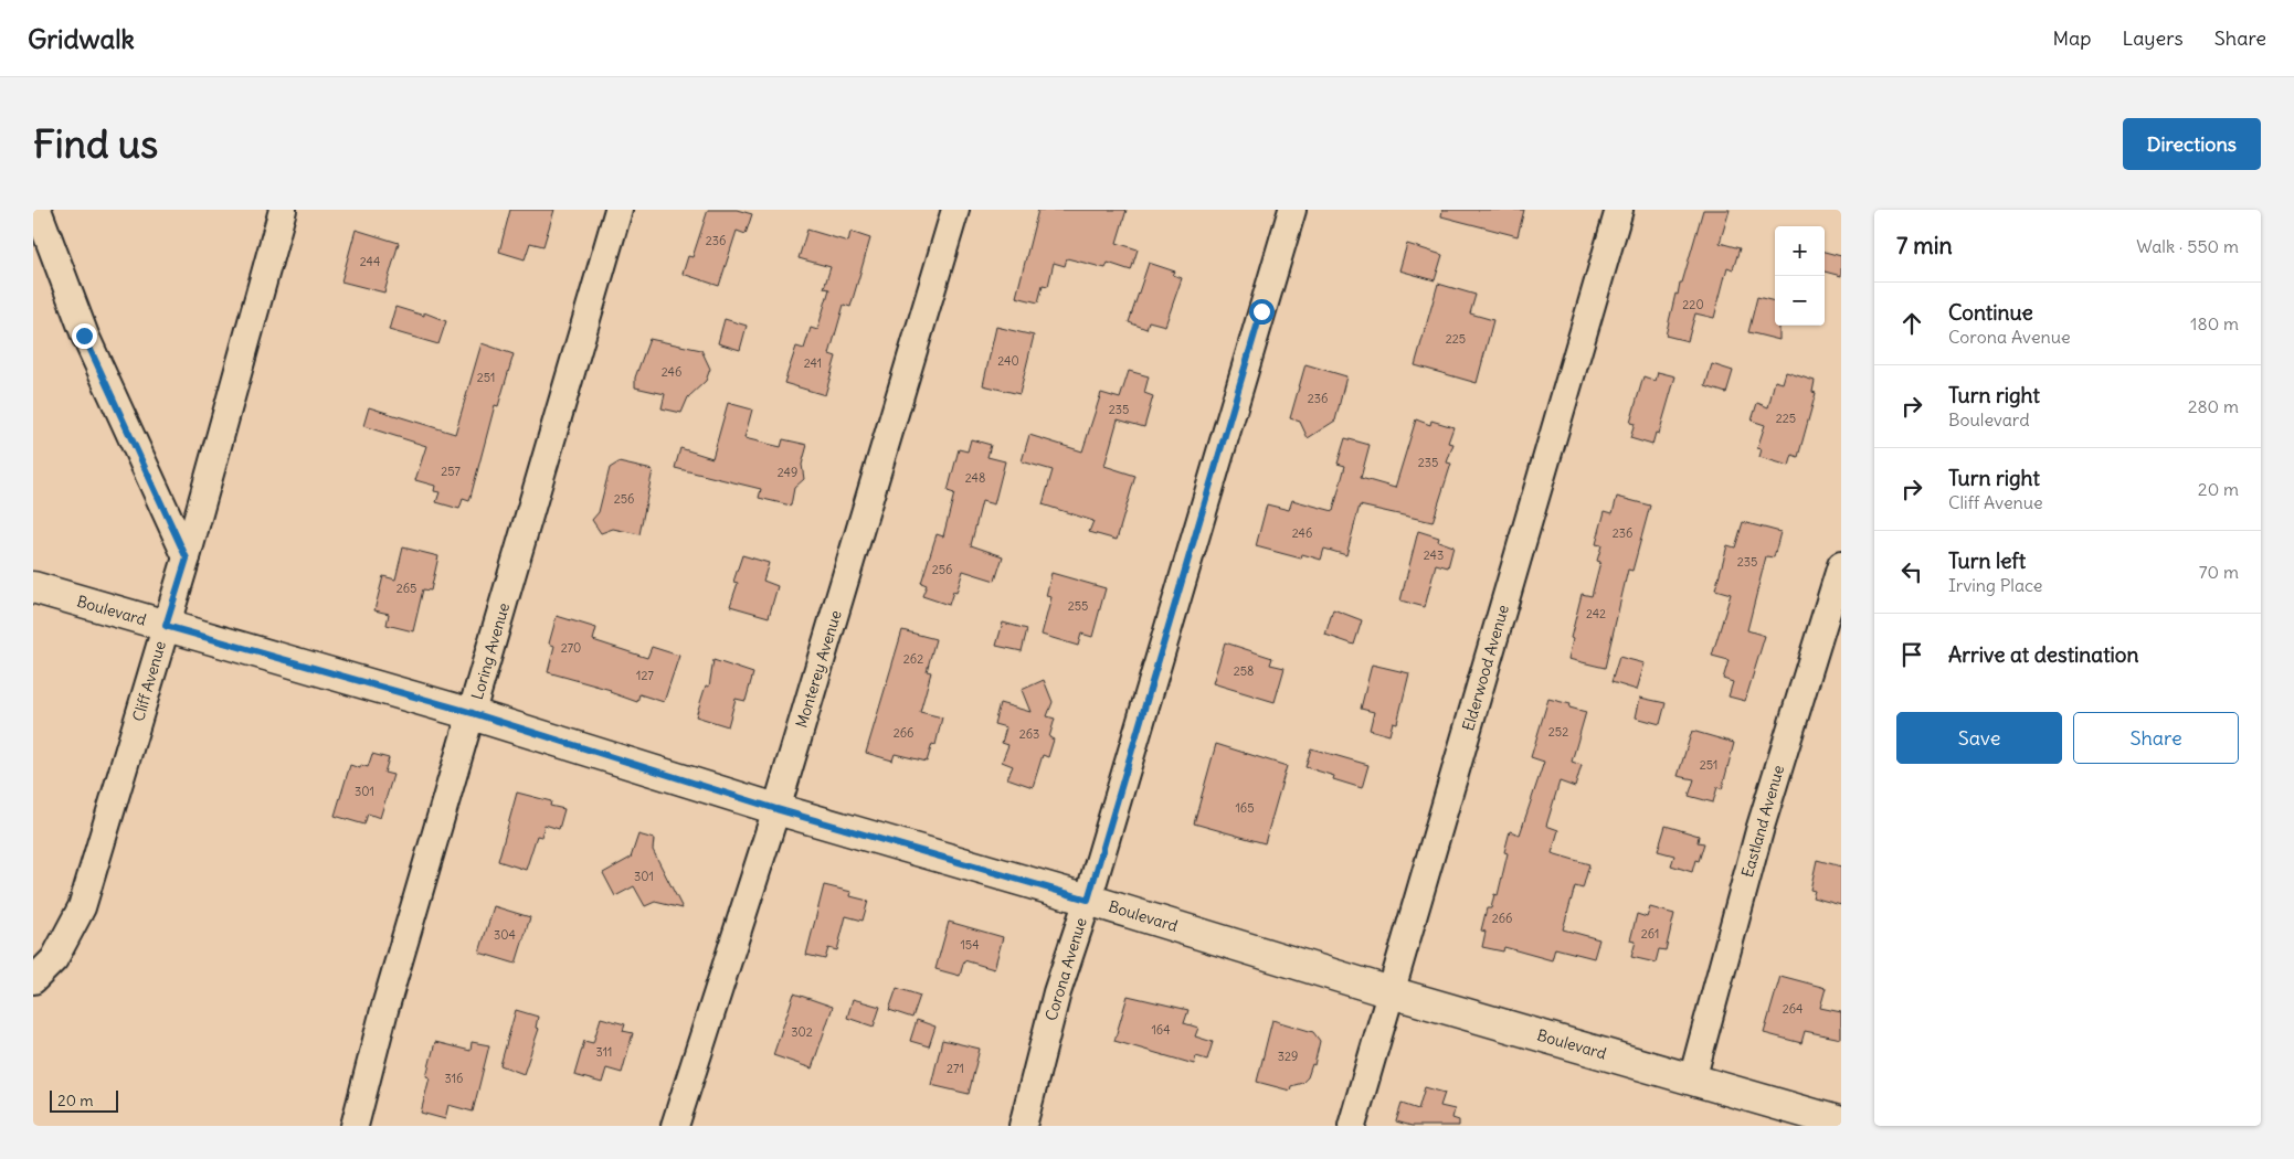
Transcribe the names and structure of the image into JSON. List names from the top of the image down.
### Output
{
  "streets": {
    "street": [
      "Boulevard",
      "Loring Avenue",
      "Elderwood Avenue",
      "Monterey Avenue",
      "Cliff Avenue",
      "Eastland Avenue",
      "Corona Avenue"
    ]
  },
  "crossings": [
    ["Boulevard", "Loring Avenue"],
    ["Boulevard", "Elderwood Avenue"],
    ["Boulevard", "Monterey Avenue"],
    ["Boulevard", "Cliff Avenue"],
    ["Boulevard", "Eastland Avenue"],
    ["Boulevard", "Corona Avenue"]
  ],
  "house_numbers": [
    "236",
    "244",
    "220",
    "225",
    "240",
    "241",
    "246",
    "251",
    "236",
    "235",
    "225",
    "235",
    "257",
    "249",
    "248",
    "256",
    "246",
    "236",
    "243",
    "235",
    "256",
    "265",
    "255",
    "242",
    "270",
    "262",
    "258",
    "127",
    "252",
    "266",
    "263",
    "251",
    "301",
    "165",
    "301",
    "266",
    "261",
    "304",
    "154",
    "264",
    "164",
    "302",
    "311",
    "329",
    "271",
    "316"
  ],
  "scale_bar": "20 m",
  "page": {
    "header": "Gridwalk",
    "nav": ["Map", "Layers", "Share"],
    "buttons": [
      "Directions",
      ["Save", "Share"]
    ],
    "title": "Find us",
    "heading": ["7 min", "Walk · 550 m"],
    "map_buttons": ["+", "−"],
    "list": [
      ["Continue", "Corona Avenue", "180 m"],
      ["Turn right", "Boulevard", "280 m"],
      ["Turn right", "Cliff Avenue", "20 m"],
      ["Turn left", "Irving Place", "70 m"],
      "Arrive at destination"
    ],
    "scale": "20 m"
  }
}
